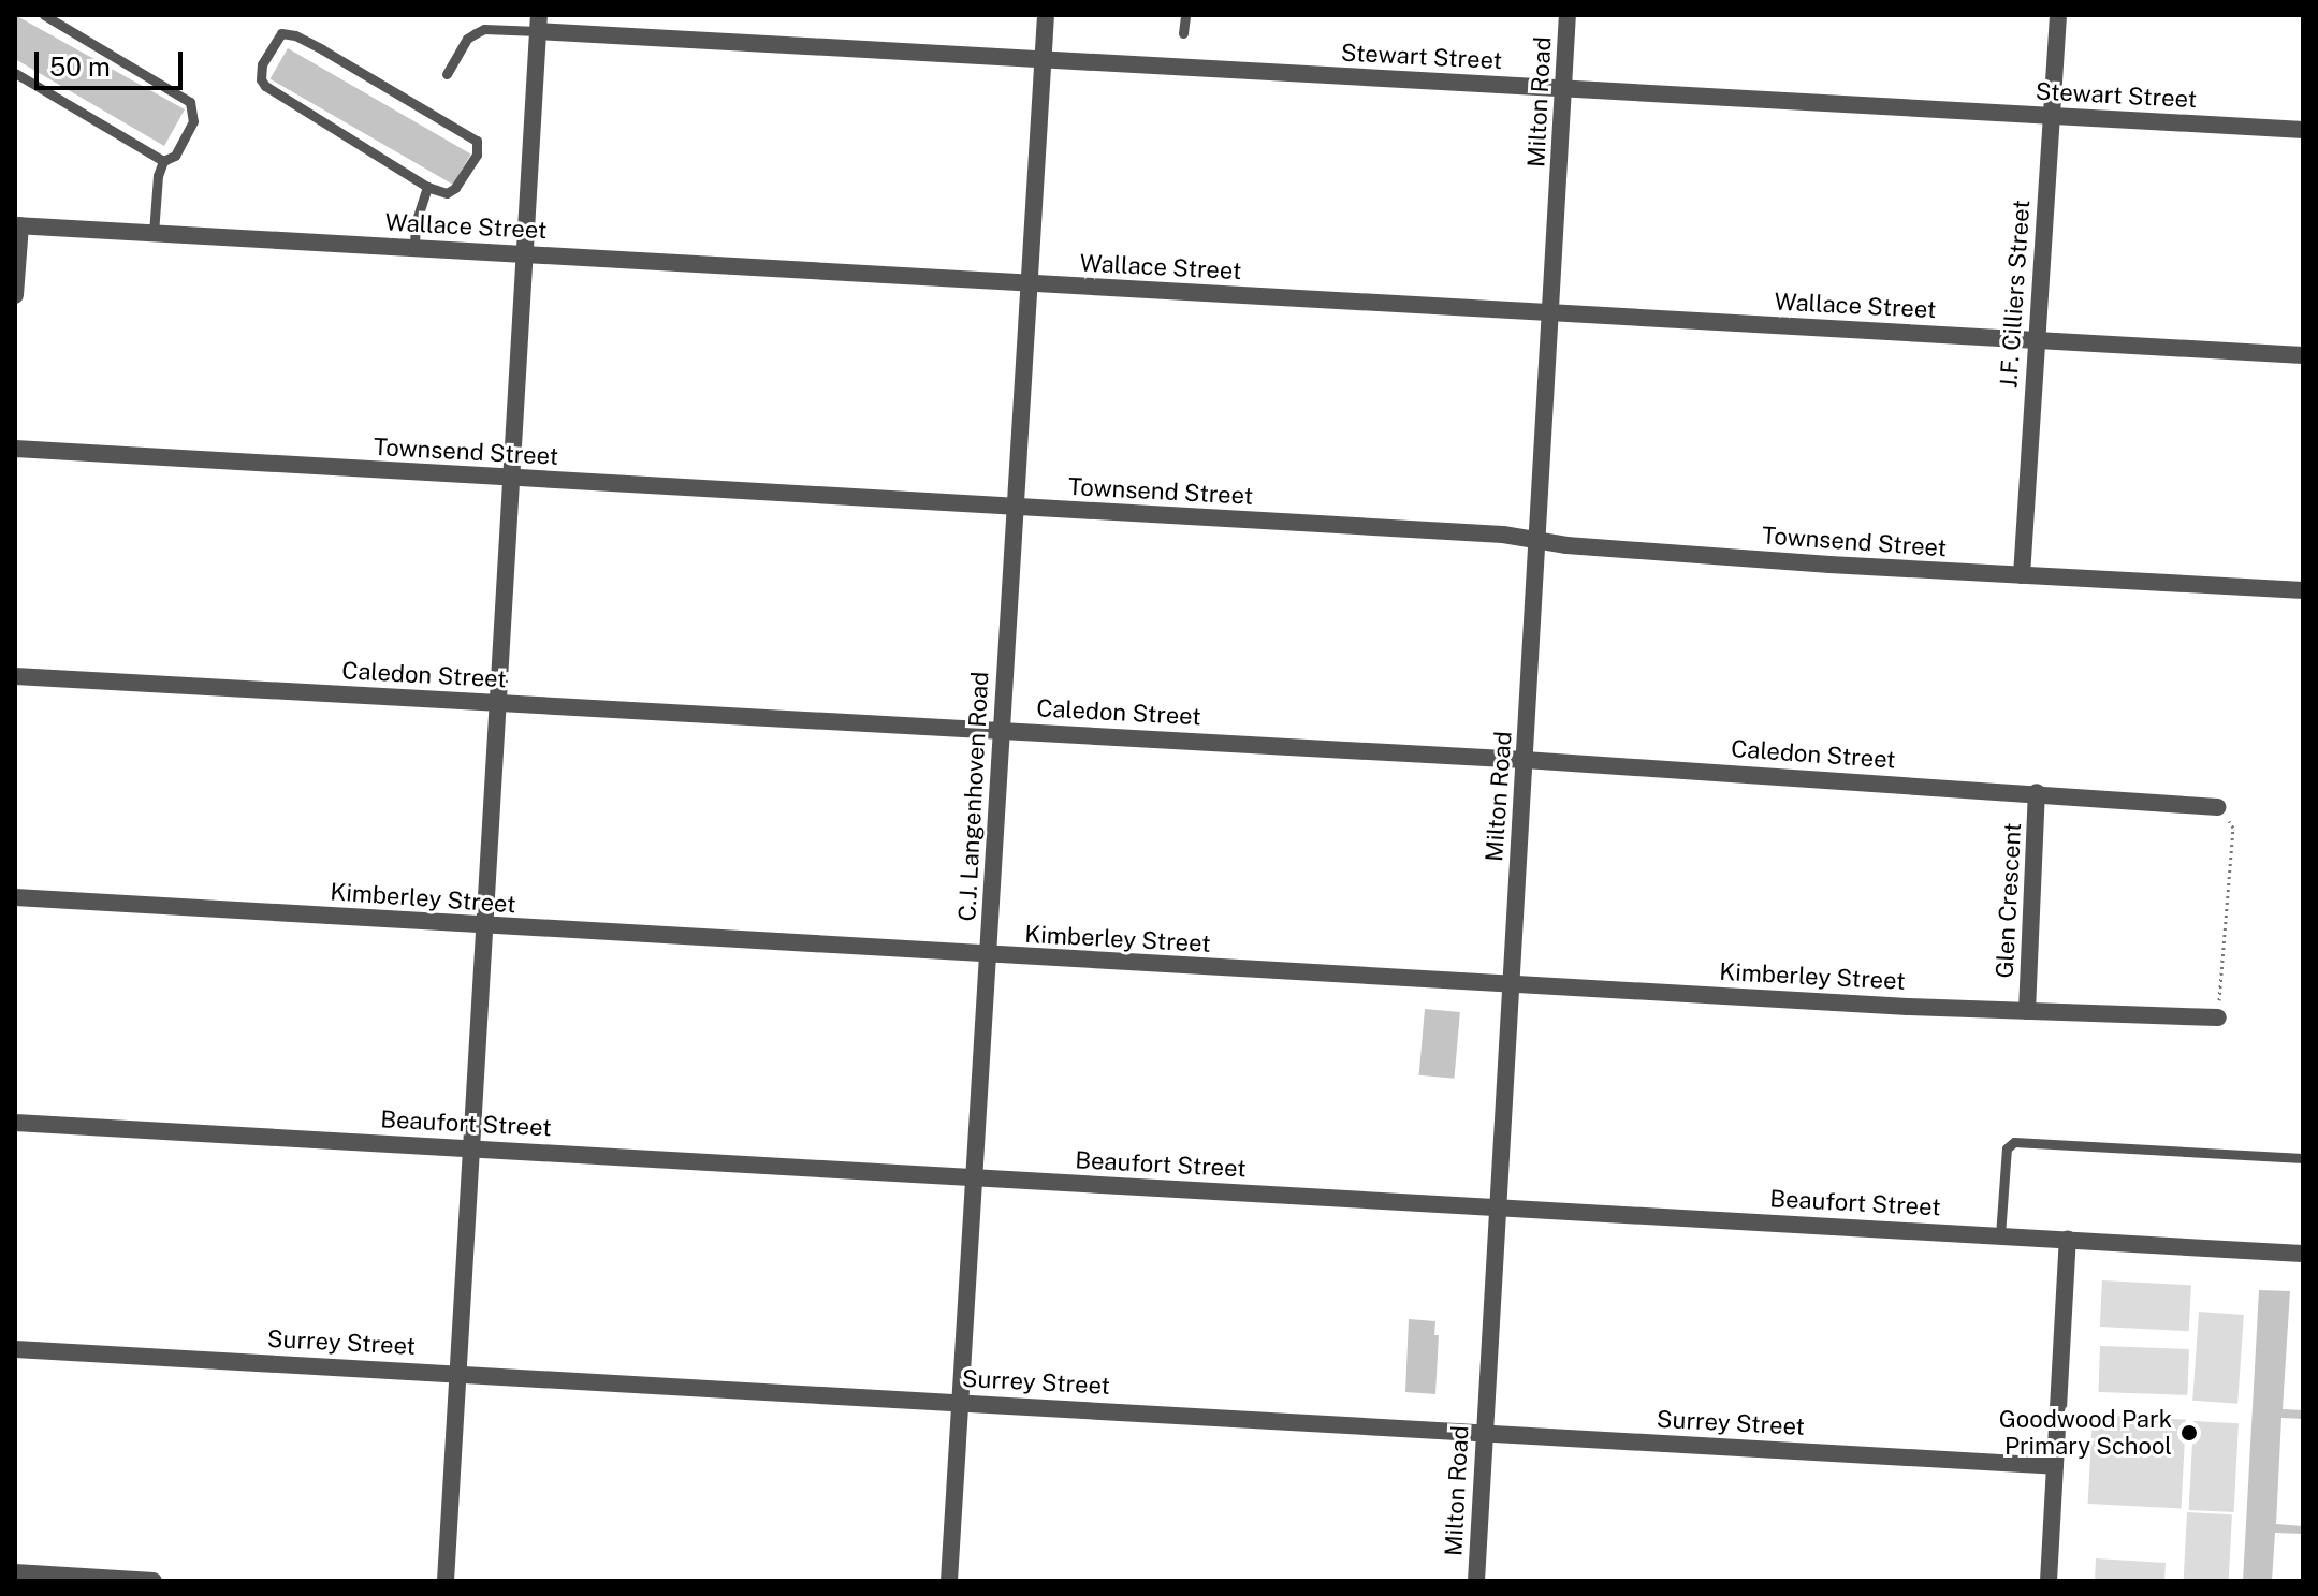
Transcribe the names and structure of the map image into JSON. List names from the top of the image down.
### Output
{
  "streets": {
    "street": [
      "Stewart Street",
      "Milton Road",
      "Wallace Street",
      "J.F. Cilliers Street",
      "Townsend Street",
      "Caledon Street",
      "C.J. Langenhoven Road",
      "Kimberley Street",
      "Glen Crescent",
      "Beaufort Street",
      "Surrey Street"
    ]
  },
  "crossings": [
    ["Stewart Street", "Milton Road"],
    ["Stewart Street", "J.F. Cilliers Street"],
    ["Stewart Street", "C.J. Langenhoven Road"],
    ["Milton Road", "Wallace Street"],
    ["Milton Road", "Townsend Street"],
    ["Milton Road", "Caledon Street"],
    ["Milton Road", "Kimberley Street"],
    ["Milton Road", "Beaufort Street"],
    ["Milton Road", "Surrey Street"],
    ["Wallace Street", "J.F. Cilliers Street"],
    ["Wallace Street", "C.J. Langenhoven Road"],
    ["J.F. Cilliers Street", "Townsend Street"],
    ["Townsend Street", "C.J. Langenhoven Road"],
    ["Caledon Street", "C.J. Langenhoven Road"],
    ["Caledon Street", "Glen Crescent"],
    ["C.J. Langenhoven Road", "Kimberley Street"],
    ["C.J. Langenhoven Road", "Beaufort Street"],
    ["C.J. Langenhoven Road", "Surrey Street"],
    ["Kimberley Street", "Glen Crescent"]
  ],
  "places": ["Goodwood Park Primary School"],
  "scale_bar": "50 m"
}
